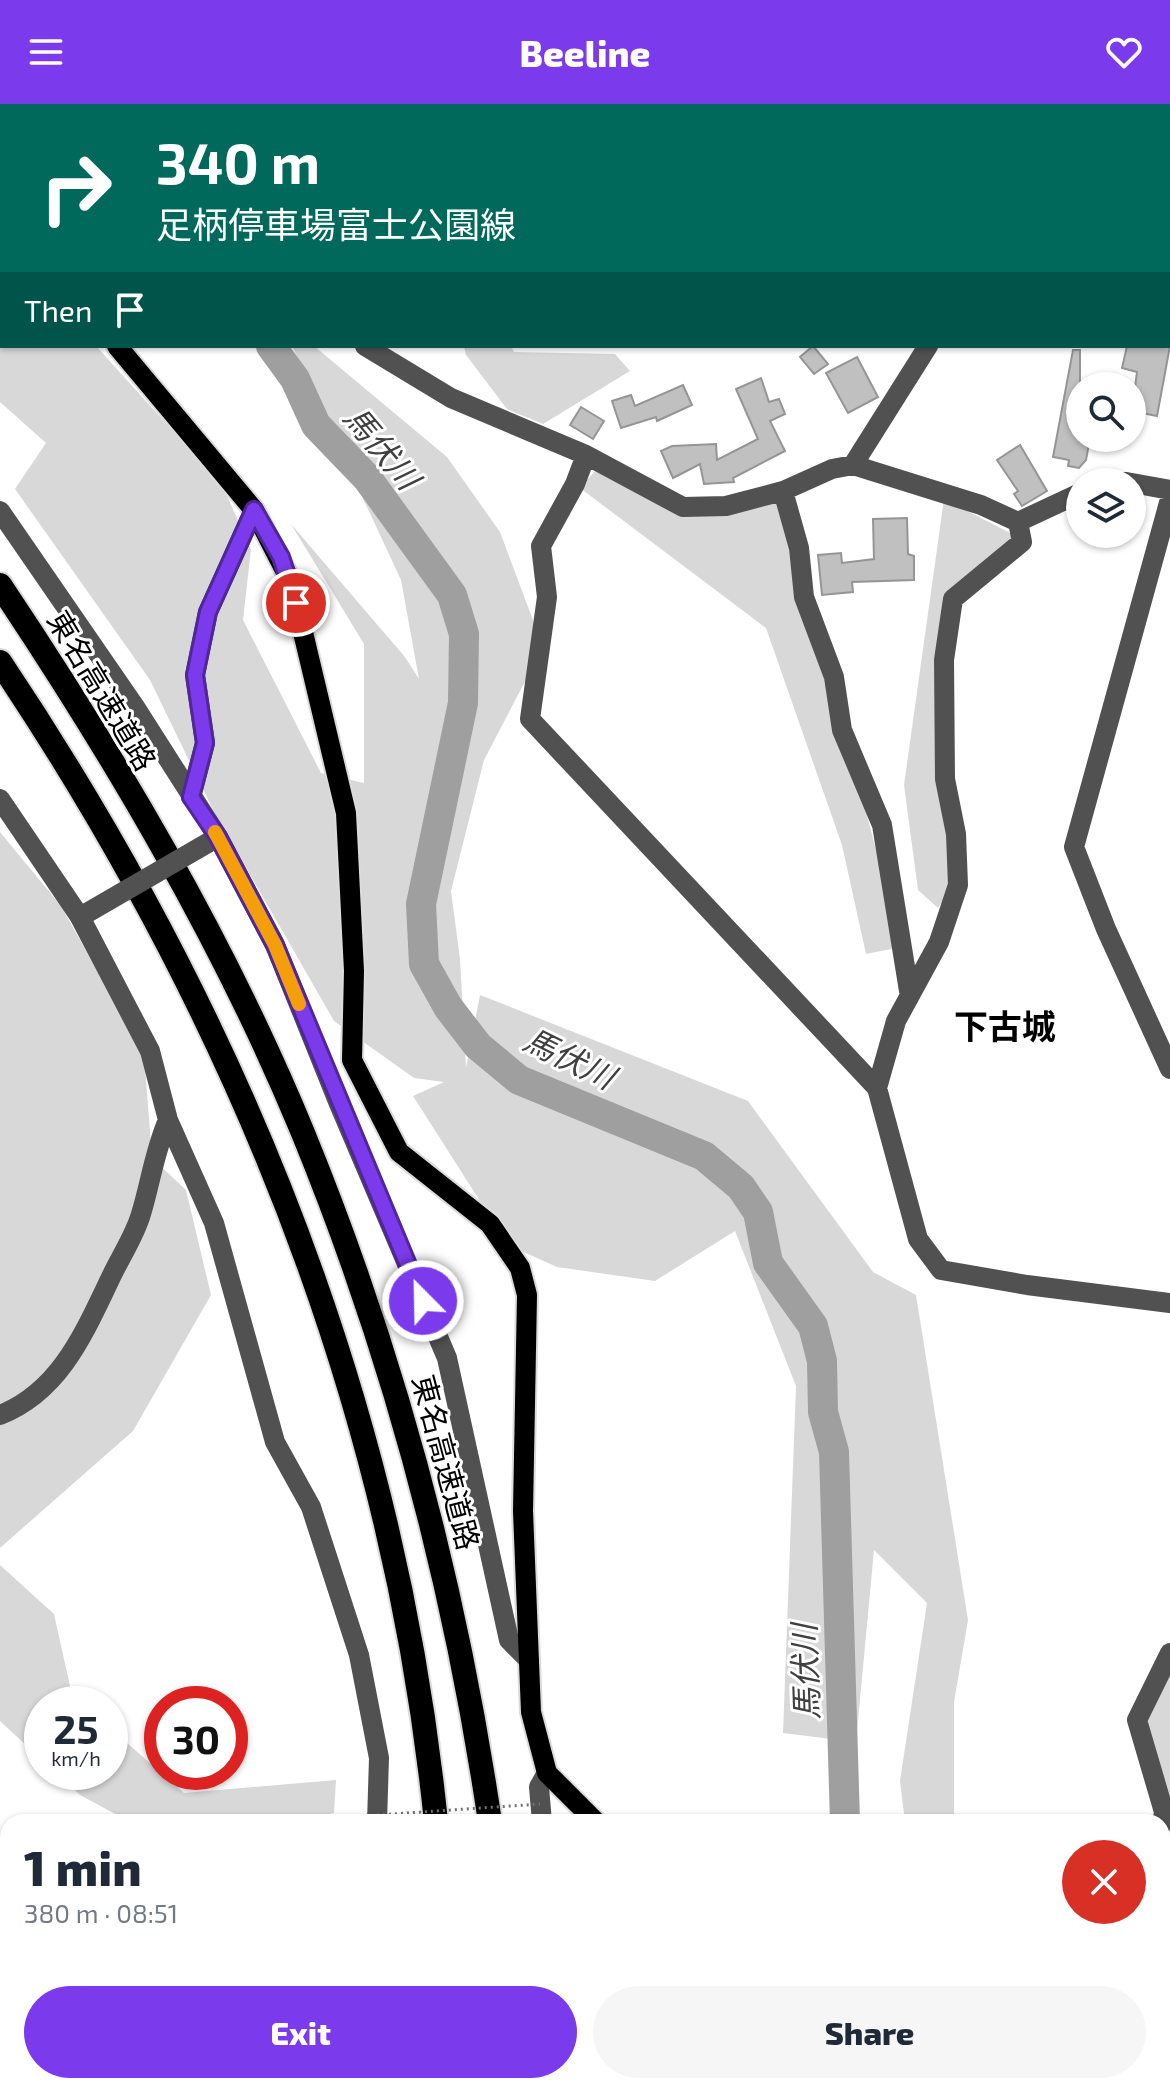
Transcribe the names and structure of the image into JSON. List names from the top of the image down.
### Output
{
  "streets": {
    "highway": ["東名高速道路"]
  },
  "districts": ["下古城"],
  "water": ["馬伏川"],
  "page": {
    "header": "Beeline",
    "turn": ["340 m", "足柄停車場富士公園線"],
    "then": "Then",
    "speed": "25 km/h",
    "limit": "30",
    "heading": ["1 min", "380 m · 08:51"],
    "buttons": ["Exit", "Share"]
  }
}
